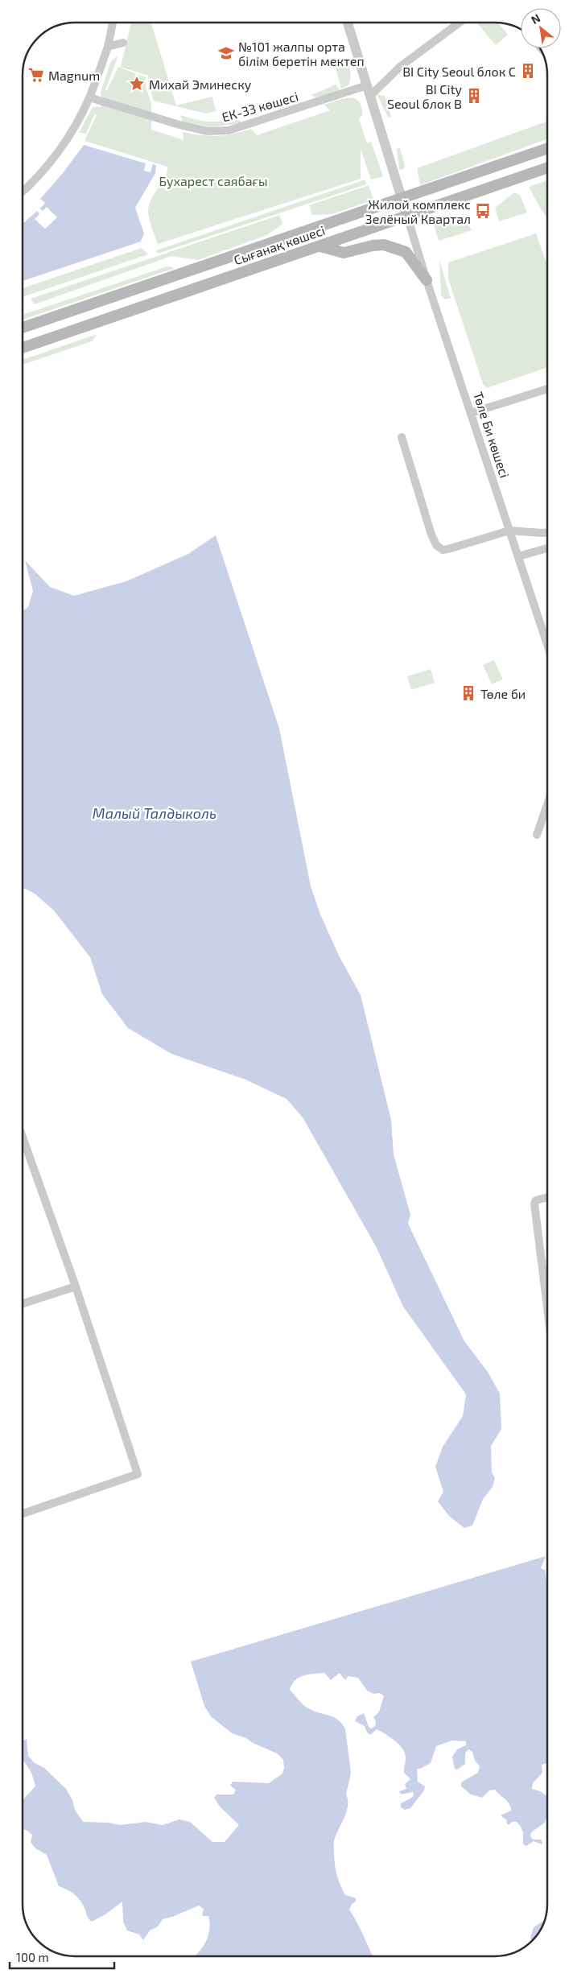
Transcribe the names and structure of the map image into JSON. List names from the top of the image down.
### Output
{
  "streets": {
    "main road": ["Сығанақ көшесі"],
    "street": ["ЕК-33 көшесі", "Төле Би көшесі"]
  },
  "crossings": [
    ["Сығанақ көшесі", "Төле Би көшесі"]
  ],
  "water": ["Малый Талдыколь"],
  "parks": ["Бухарест саябағы"],
  "places": {
    "school or university": ["№101 жалпы орта білім беретін мектеп"],
    "building": ["BI City Seoul блок C", "BI City Seoul блок B", "Төле би"],
    "supermarket": ["Magnum"],
    "place": ["Михай Эминеску"],
    "bus stop": ["Жилой комплекс Зелёный Квартал"]
  },
  "scale_bar": "100 m",
  "north": "top left"
}
